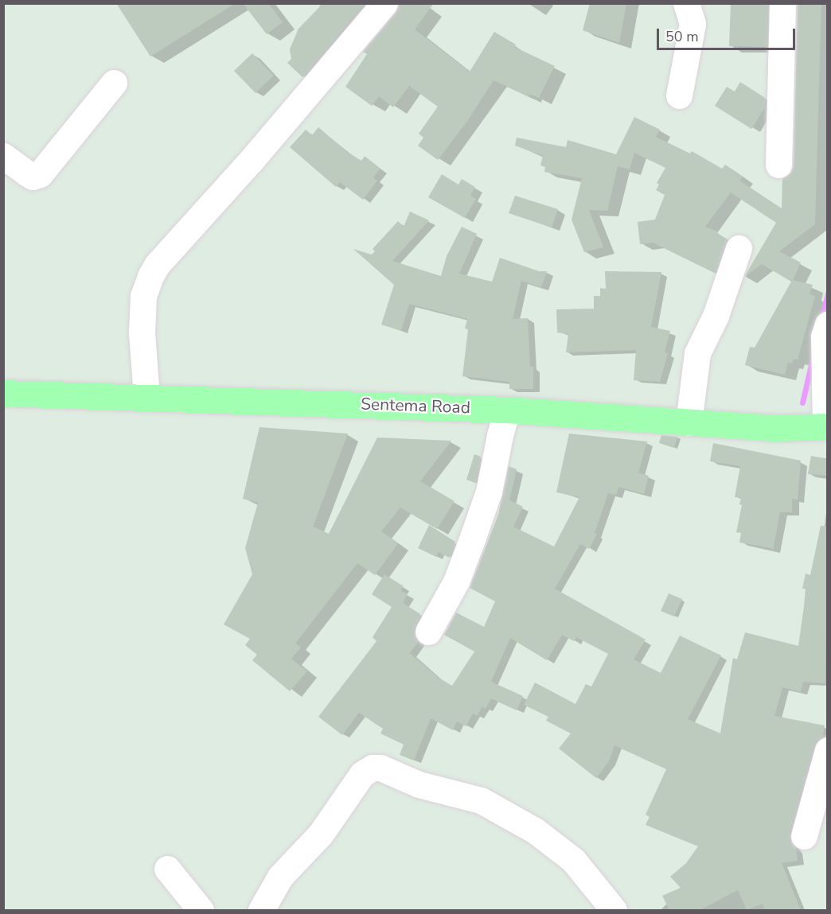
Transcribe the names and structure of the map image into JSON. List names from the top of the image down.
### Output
{
  "streets": {
    "main road": ["Sentema Road"]
  },
  "scale_bar": "50 m"
}
